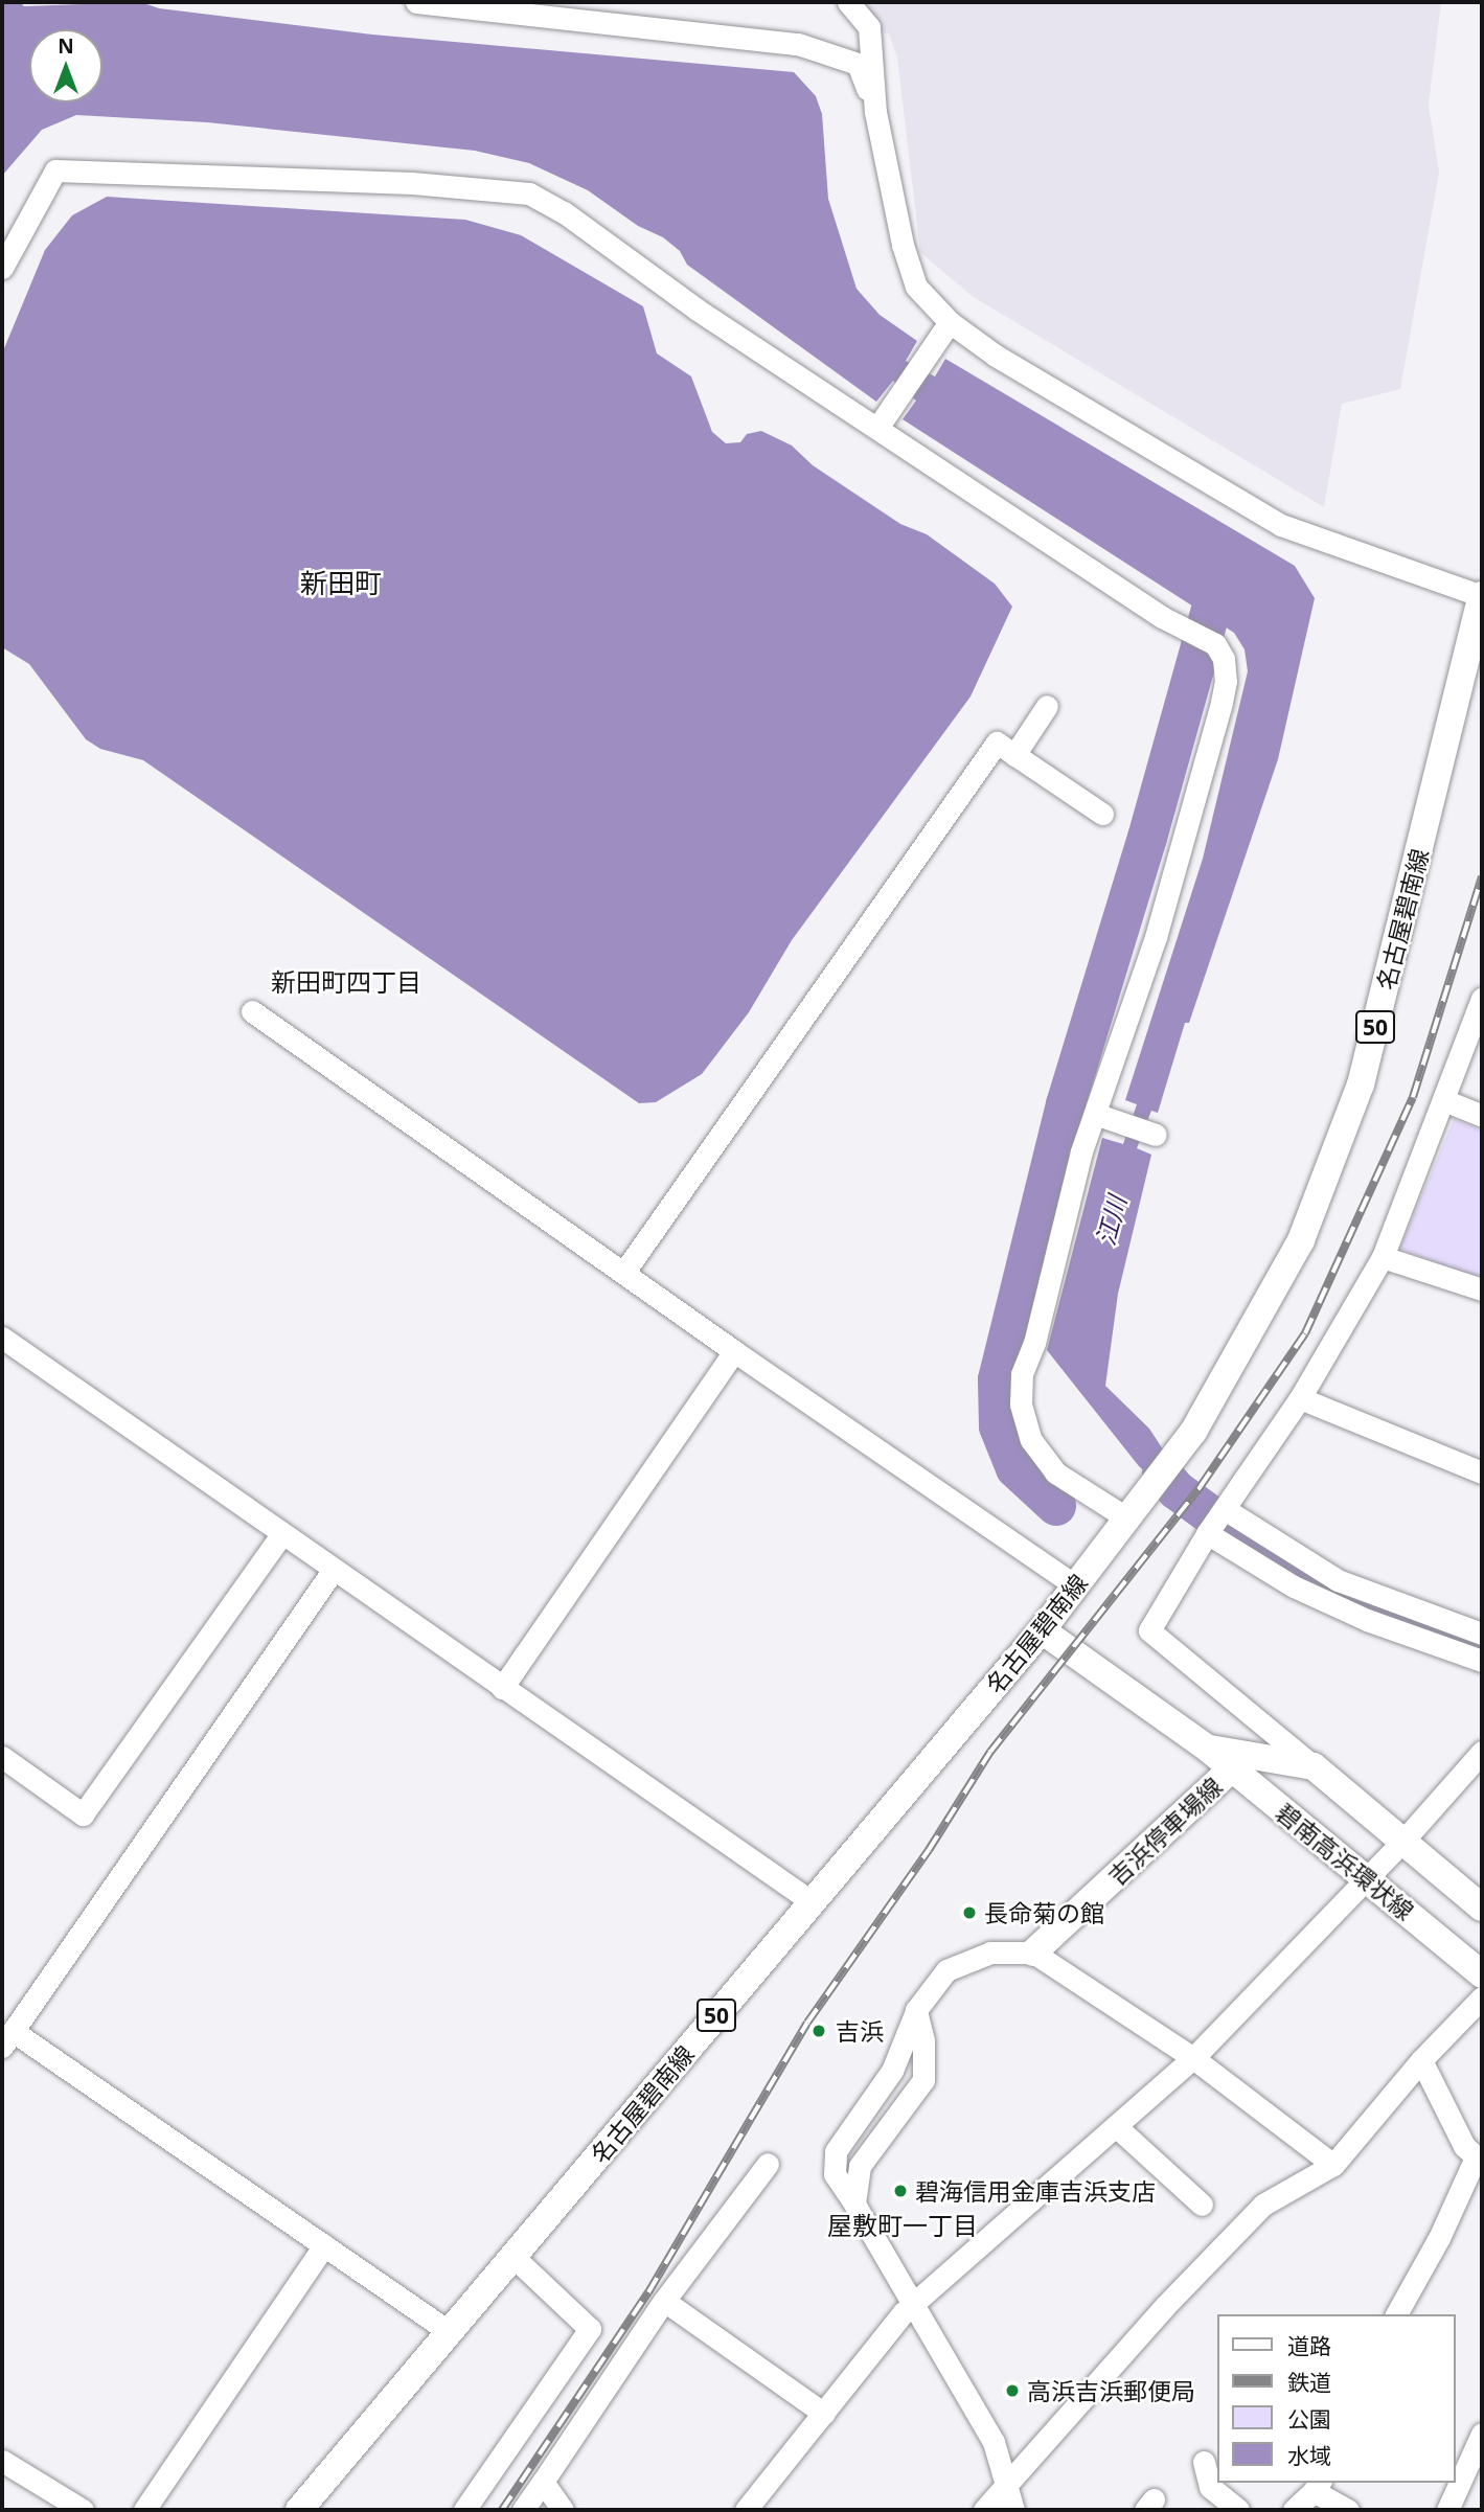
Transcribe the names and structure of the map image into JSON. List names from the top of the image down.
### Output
{
  "streets": {
    "main road": [
      "名古屋碧南線",
      "50",
      "吉浜停車場線",
      "碧南高浜環状線"
    ]
  },
  "crossings": [
    ["名古屋碧南線", "碧南高浜環状線"],
    ["吉浜停車場線", "碧南高浜環状線"]
  ],
  "districts": ["新田町", "新田町四丁目", "屋敷町一丁目"],
  "water": ["江川"],
  "places": [
    "長命菊の館",
    "吉浜",
    "碧海信用金庫吉浜支店",
    "高浜吉浜郵便局"
  ],
  "legend": [
    "道路",
    "鉄道",
    "公園",
    "水域"
  ],
  "north": "top"
}
